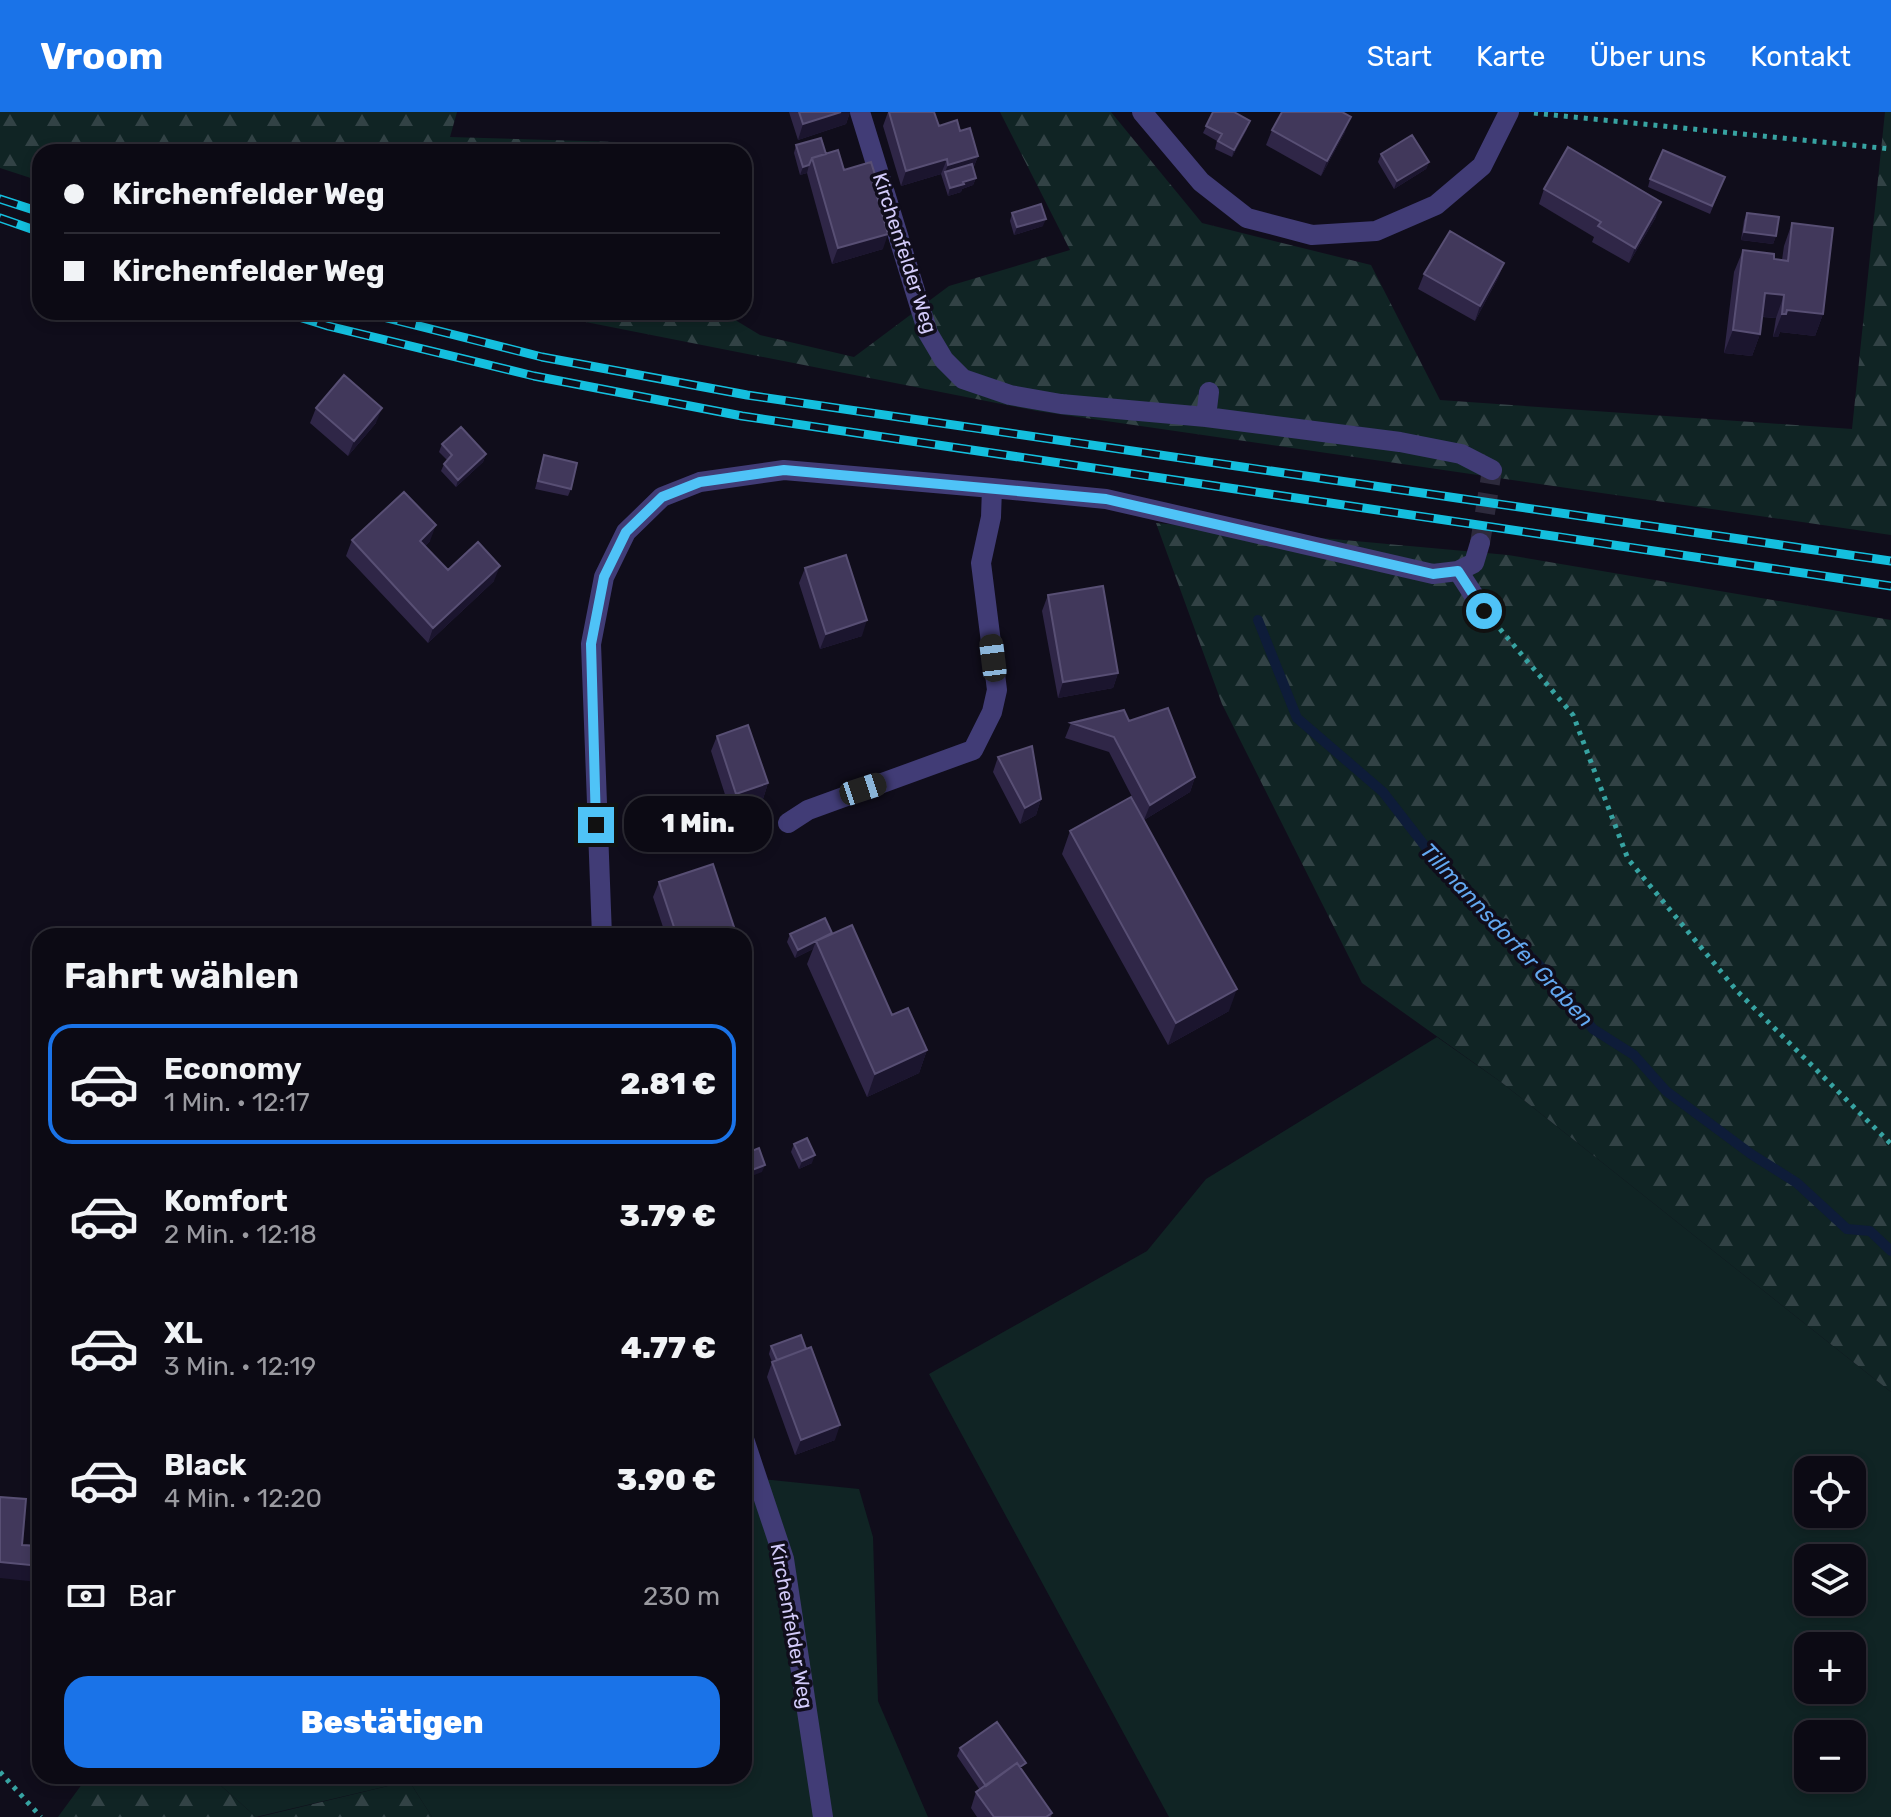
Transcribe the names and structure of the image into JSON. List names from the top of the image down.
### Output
{
  "streets": {
    "street": ["Kirchenfelder Weg"]
  },
  "water": ["Tillmannsdorfer Graben"],
  "page": {
    "header": "Vroom",
    "nav": [
      "Start",
      "Karte",
      "Über uns",
      "Kontakt"
    ],
    "banner": ["Kirchenfelder Weg", "Kirchenfelder Weg"],
    "bubble": "1 Min.",
    "heading": "Fahrt wählen",
    "list": [
      {
        "name": "Economy",
        "note": "1 Min. · 12:17",
        "value": "2.81 €"
      },
      {
        "name": "Komfort",
        "note": "2 Min. · 12:18",
        "value": "3.79 €"
      },
      {
        "name": "XL",
        "note": "3 Min. · 12:19",
        "value": "4.77 €"
      },
      {
        "name": "Black",
        "note": "4 Min. · 12:20",
        "value": "3.90 €"
      }
    ],
    "map_buttons": ["+", "−"],
    "pay": ["Bar", "230 m"],
    "buttons": "Bestätigen"
  }
}
